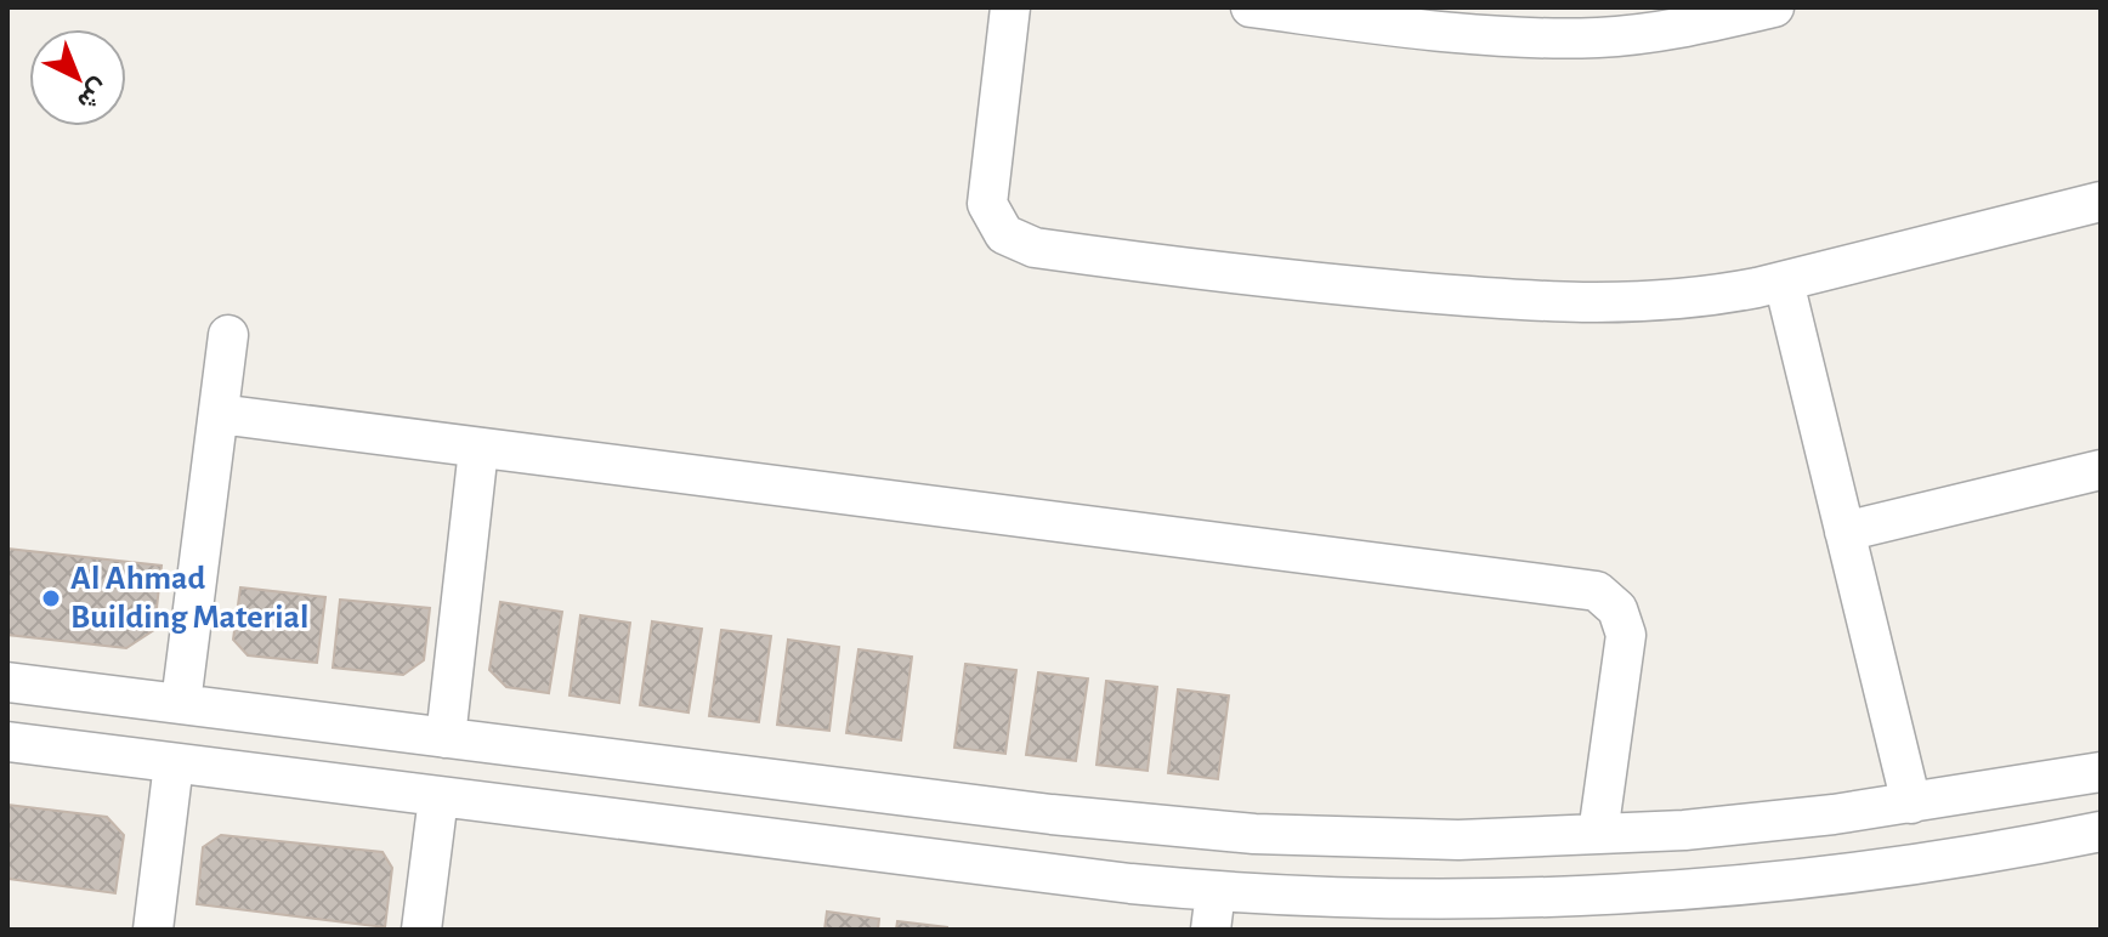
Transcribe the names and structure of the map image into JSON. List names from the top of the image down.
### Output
{
  "places": ["Al Ahmad Building Material"],
  "north": "bottom right"
}
